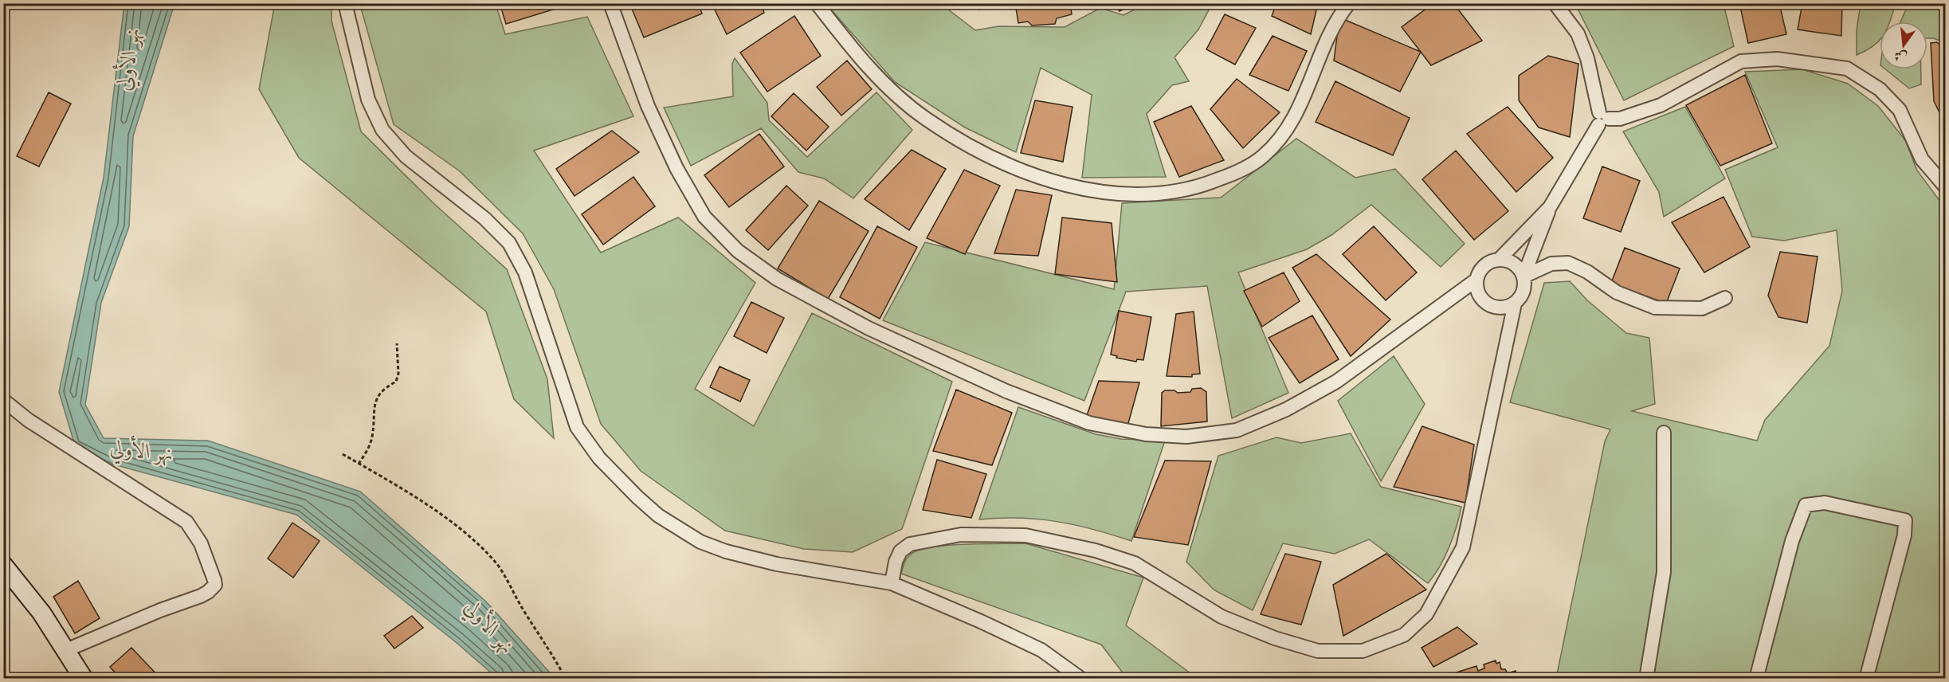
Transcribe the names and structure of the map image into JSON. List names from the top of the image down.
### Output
{
  "water": ["نهر الأولي"],
  "north": "bottom"
}
